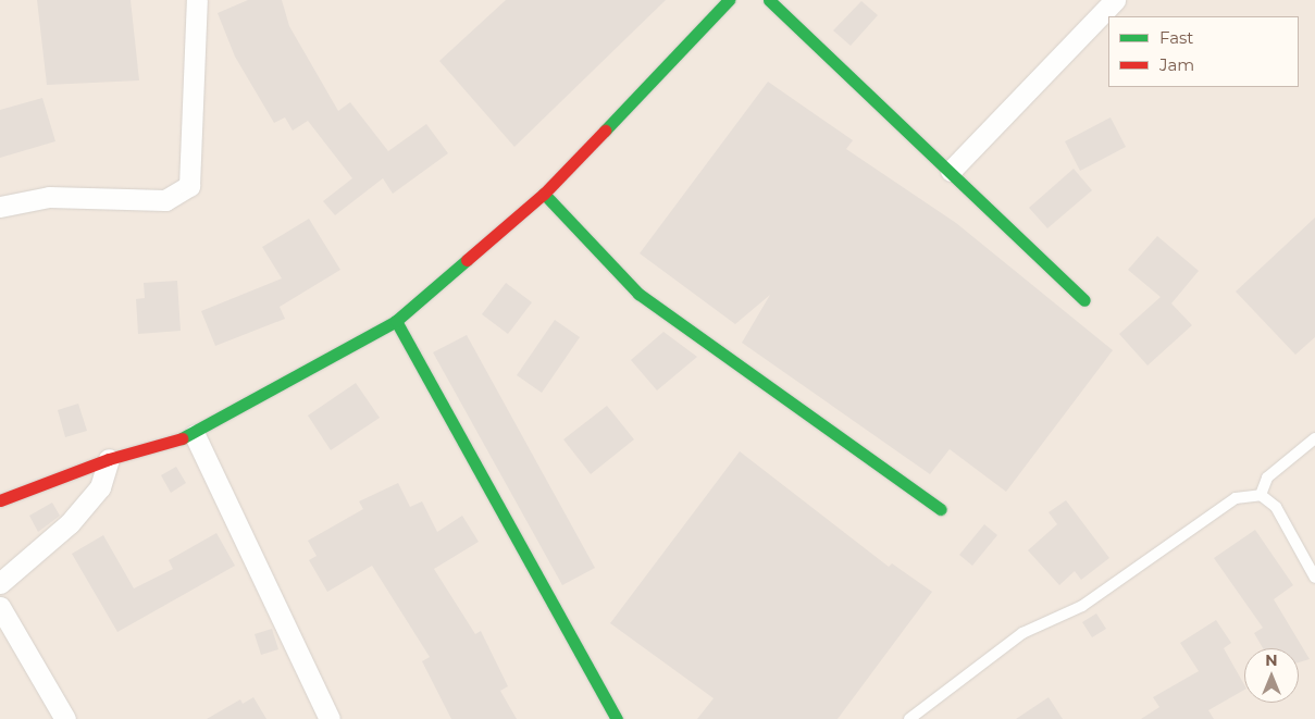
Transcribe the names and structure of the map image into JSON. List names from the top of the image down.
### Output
{
  "legend": ["Fast", "Jam"],
  "north": "top"
}
